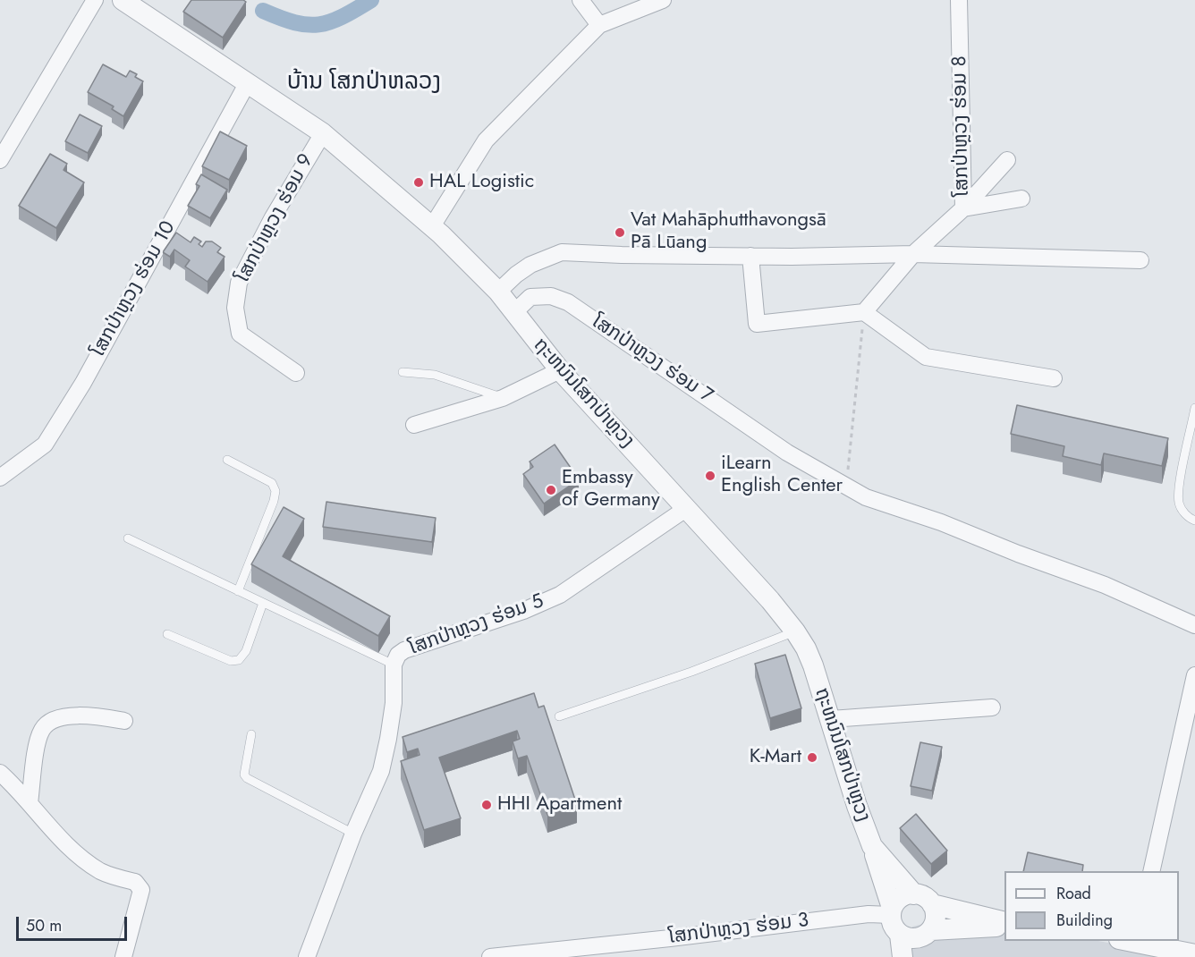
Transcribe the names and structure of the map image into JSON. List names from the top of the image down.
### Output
{
  "streets": {
    "street": [
      "ໂສກປ່າຫຼວງ ຮ່ອມ 8",
      "ໂສກປ່າຫຼວງ ຮ່ອມ 9",
      "ໂສກປ່າຫຼວງ ຮ່ອມ 10",
      "ໂສກປ່າຫຼວງ ຮ່ອມ 7",
      "ຖະຫນົນໂສກປ່າຫຼວງ",
      "ໂສກປ່າຫຼວງ ຮ່ອມ 5",
      "ໂສກປ່າຫຼວງ ຮ່ອມ 3"
    ]
  },
  "crossings": [
    ["ໂສກປ່າຫຼວງ ຮ່ອມ 9", "ຖະຫນົນໂສກປ່າຫຼວງ"],
    ["ໂສກປ່າຫຼວງ ຮ່ອມ 10", "ຖະຫນົນໂສກປ່າຫຼວງ"],
    ["ໂສກປ່າຫຼວງ ຮ່ອມ 7", "ຖະຫນົນໂສກປ່າຫຼວງ"],
    ["ຖະຫນົນໂສກປ່າຫຼວງ", "ໂສກປ່າຫຼວງ ຮ່ອມ 5"],
    ["ຖະຫນົນໂສກປ່າຫຼວງ", "ໂສກປ່າຫຼວງ ຮ່ອມ 3"]
  ],
  "districts": ["ບ້ານ ໂສກປ່າຫລວງ"],
  "places": [
    "HAL Logistic",
    "Vat Mahāphutthavongsā Pā Lūang",
    "iLearn English Center",
    "Embassy of Germany",
    "K-Mart",
    "HHI Apartment"
  ],
  "legend": ["Road", "Building"],
  "scale_bar": "50 m"
}
